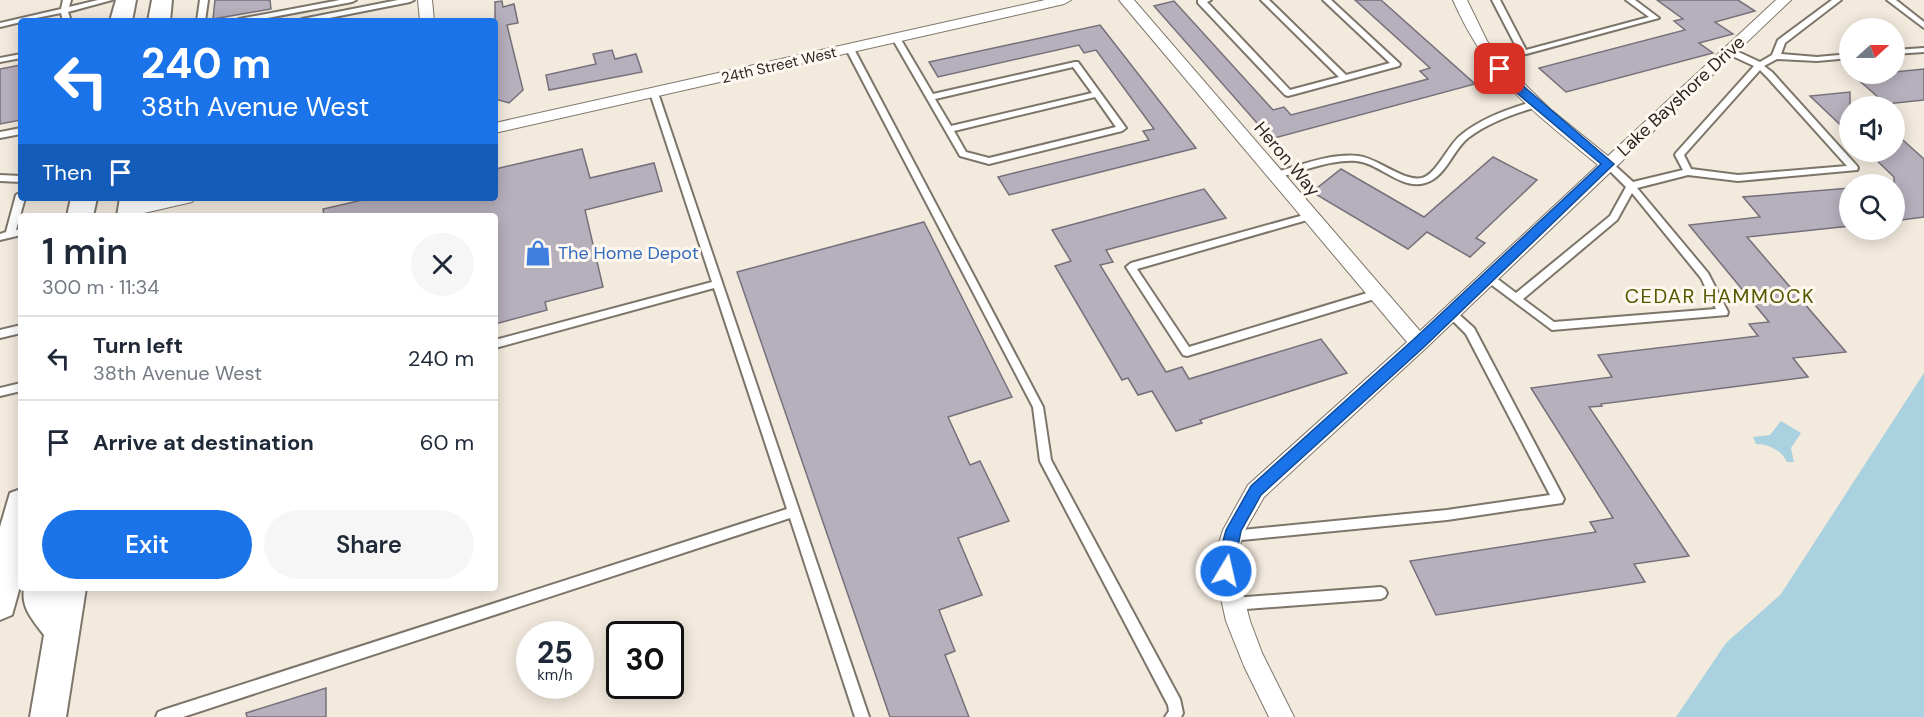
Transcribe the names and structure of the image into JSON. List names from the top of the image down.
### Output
{
  "streets": {
    "street": ["24th Street West", "Lake Bayshore Drive", "Heron Way"]
  },
  "crossings": [
    ["Lake Bayshore Drive", "Heron Way"]
  ],
  "districts": ["CEDAR HAMMOCK"],
  "places": {
    "shop": ["The Home Depot"]
  },
  "north": "right",
  "page": {
    "turn": ["240 m", "38th Avenue West"],
    "then": "Then",
    "heading": ["1 min", "300 m · 11:34"],
    "list": [
      {
        "name": "Turn left",
        "note": "38th Avenue West",
        "value": "240 m"
      },
      {
        "name": "Arrive at destination",
        "value": "60 m"
      }
    ],
    "buttons": ["Exit", "Share"],
    "speed": "25 km/h",
    "limit": "30"
  }
}
